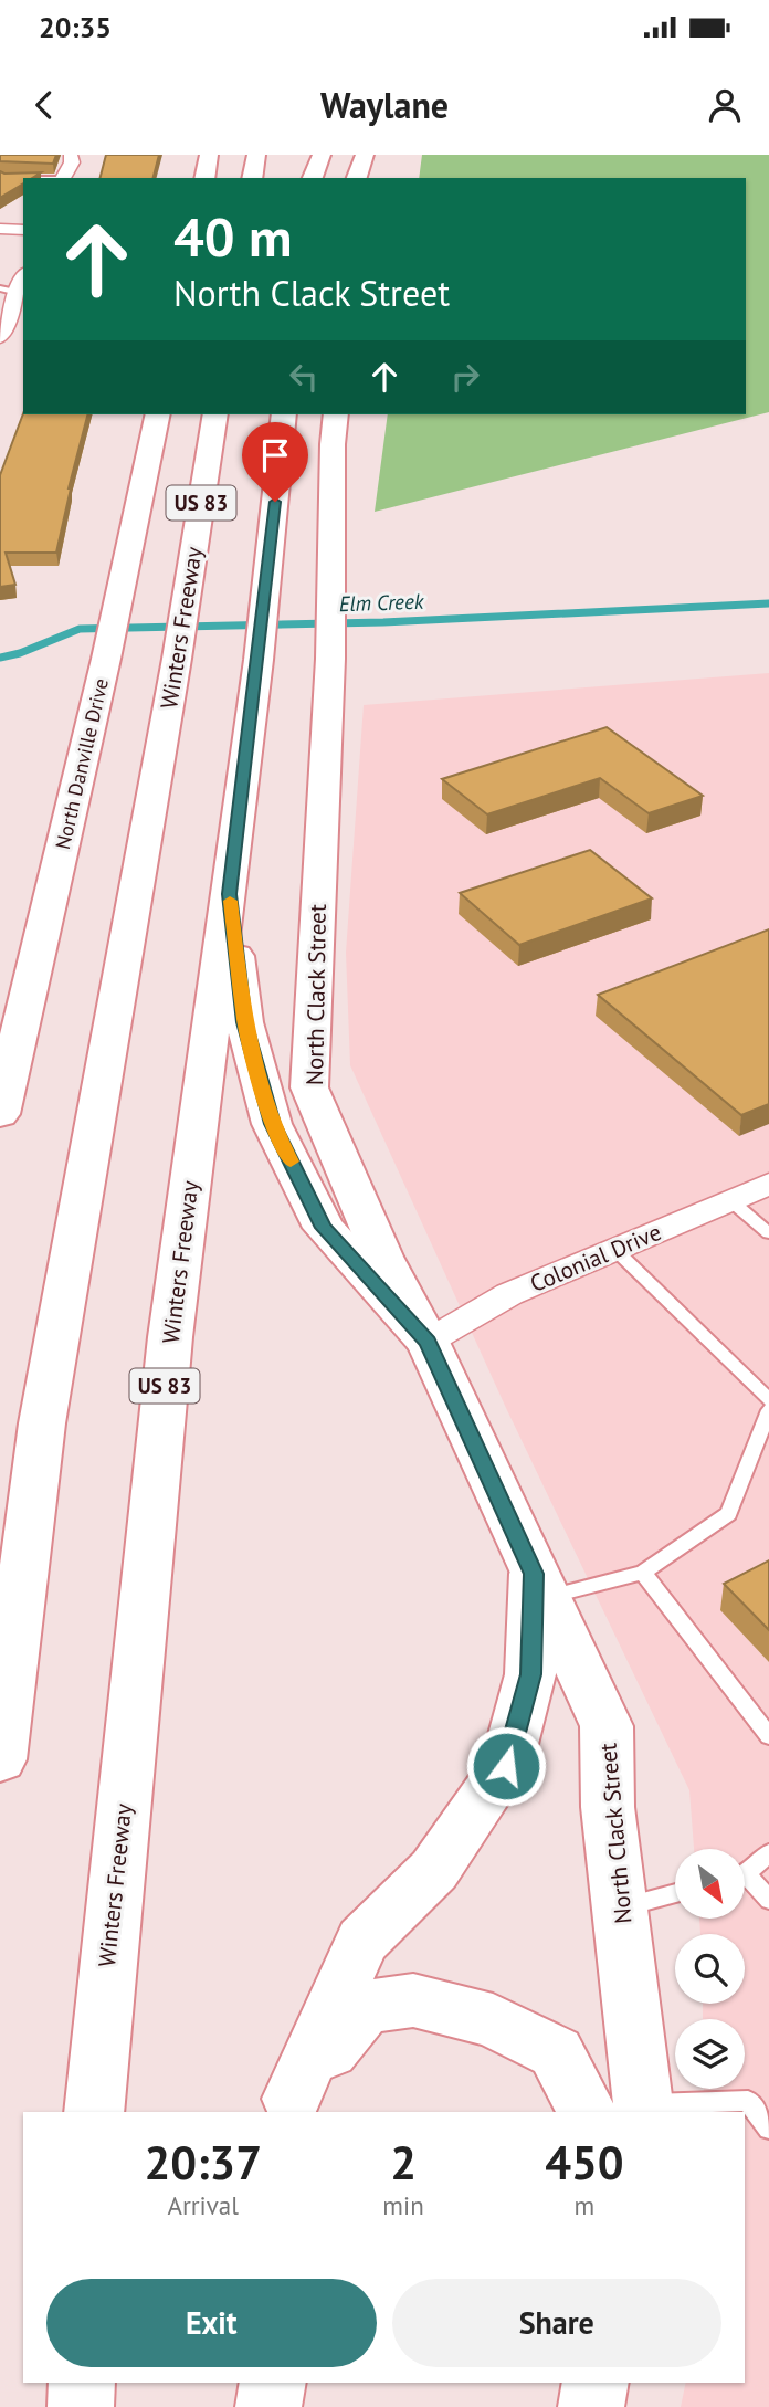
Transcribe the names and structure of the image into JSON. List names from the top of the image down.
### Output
{
  "streets": {
    "main road": [
      "US 83",
      "Winters Freeway",
      "North Danville Drive",
      "North Clack Street"
    ],
    "street": ["Colonial Drive"]
  },
  "crossings": [
    ["North Clack Street", "Colonial Drive"]
  ],
  "water": ["Elm Creek"],
  "north": "bottom right",
  "page": {
    "status": "20:35",
    "header": "Waylane",
    "turn": ["40 m", "North Clack Street"],
    "eta": [
      "20:37",
      "Arrival",
      "2",
      "min",
      "450",
      "m"
    ],
    "buttons": ["Exit", "Share"]
  }
}
